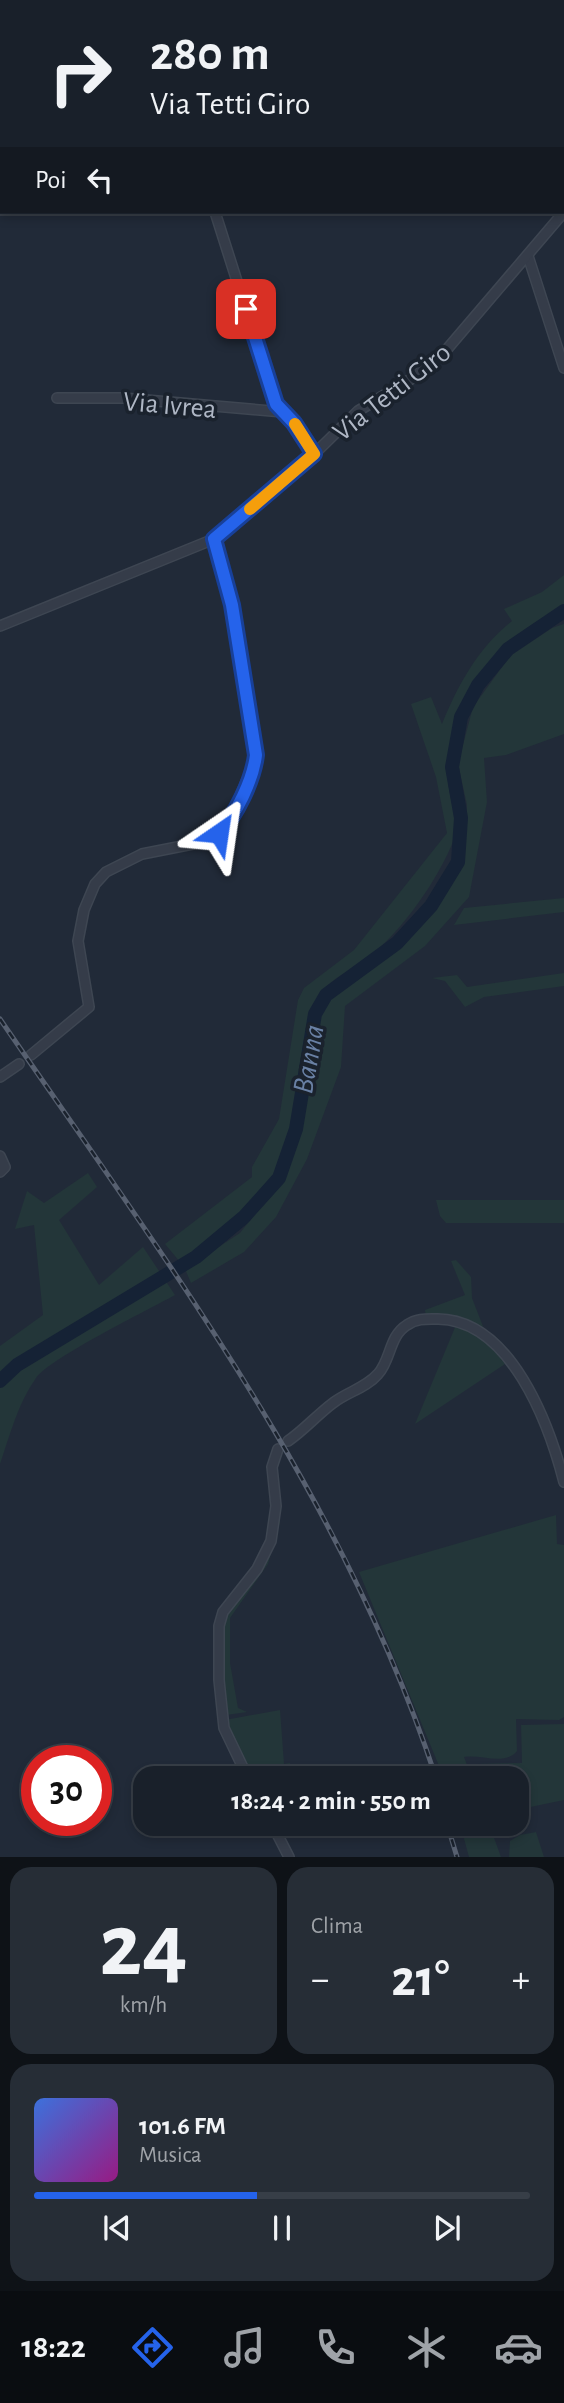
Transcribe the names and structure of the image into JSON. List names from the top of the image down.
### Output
{
  "streets": {
    "street": ["Via Tetti Giro", "Via Ivrea"]
  },
  "water": ["Banna"],
  "page": {
    "turn": ["280 m", "Via Tetti Giro"],
    "then": "Poi",
    "limit": "30",
    "trip": "18:24 · 2 min · 550 m",
    "tile": [
      ["24", "km/h"],
      "Clima"
    ],
    "heat": ["−", "21°", "+"],
    "song": ["101.6 FM", "Musica"],
    "tabs": "18:22"
  }
}
